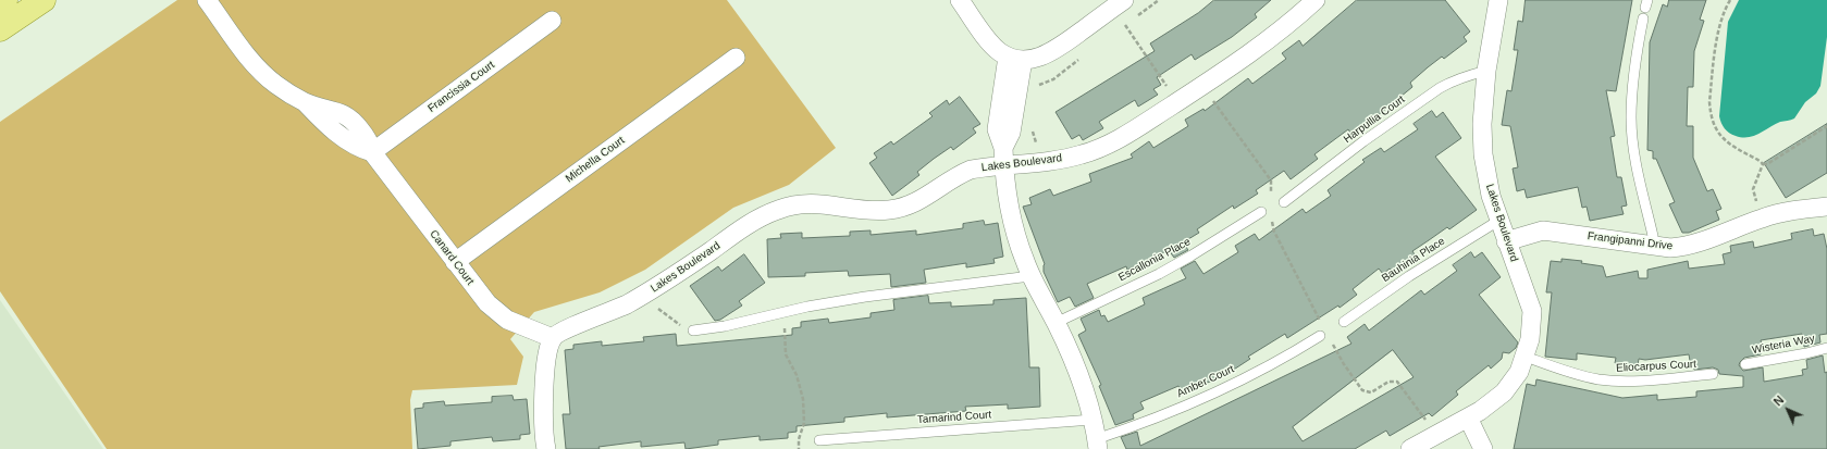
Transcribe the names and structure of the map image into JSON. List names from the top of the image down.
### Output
{
  "streets": {
    "street": [
      "Francissia Court",
      "Michella Court",
      "Lakes Boulevard",
      "Frangipanni Drive",
      "Canard Court"
    ],
    "lane": [
      "Harpullia Court",
      "Escallonia Place",
      "Bauhinia Place",
      "Wisteria Way",
      "Eliocarpus Court",
      "Amber Court",
      "Tamarind Court"
    ]
  },
  "crossings": [
    ["Francissia Court", "Canard Court"],
    ["Harpullia Court", "Lakes Boulevard"],
    ["Michella Court", "Canard Court"],
    ["Lakes Boulevard", "Frangipanni Drive"],
    ["Lakes Boulevard", "Canard Court"],
    ["Lakes Boulevard", "Bauhinia Place"],
    ["Lakes Boulevard", "Eliocarpus Court"]
  ],
  "north": "top left"
}
